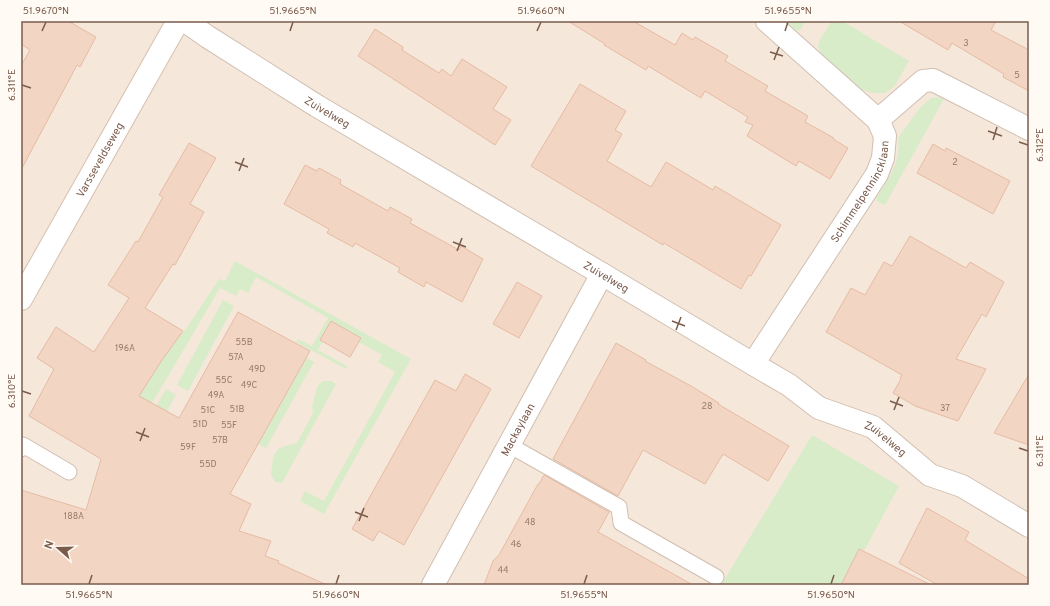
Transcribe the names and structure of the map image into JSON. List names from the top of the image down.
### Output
{
  "streets": {
    "street": [
      "Zuivelweg",
      "Varsseveldseweg",
      "Schimmelpennincklaan",
      "Mackaylaan"
    ]
  },
  "crossings": [
    ["Zuivelweg", "Schimmelpennincklaan"],
    ["Zuivelweg", "Mackaylaan"]
  ],
  "house_numbers": [
    "3",
    "5",
    "2",
    "55B",
    "196A",
    "57A",
    "49D",
    "55C",
    "49C",
    "49A",
    "28",
    "37",
    "51B",
    "51C",
    "51D",
    "55F",
    "57B",
    "59F",
    "55D",
    "188A",
    "48",
    "46",
    "44"
  ],
  "north": "left",
  "coordinates": [
    "51.9670°N",
    "51.9665°N",
    "51.9660°N",
    "51.9655°N",
    "6.311°E",
    "6.312°E",
    "6.310°E",
    "51.9650°N"
  ]
}
